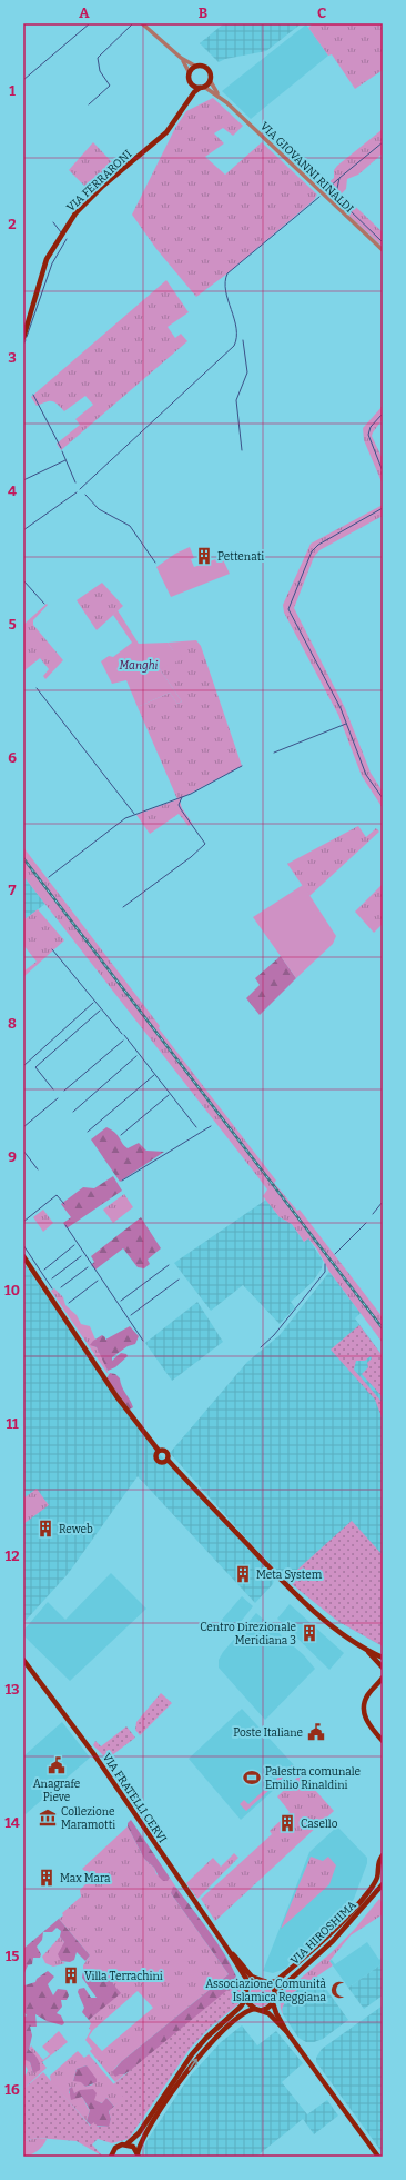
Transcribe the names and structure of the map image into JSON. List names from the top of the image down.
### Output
{
  "streets": {
    "main road": ["VIA FERRARONI", "VIA FRATELLI CERVI", "VIA HIROSHIMA"],
    "street": ["VIA GIOVANNI RINALDI"]
  },
  "crossings": [
    ["VIA GIOVANNI RINALDI", "VIA FERRARONI"],
    ["VIA FRATELLI CERVI", "VIA HIROSHIMA"]
  ],
  "parks": ["Manghi"],
  "places": {
    "building": [
      "Pettenati",
      "Reweb",
      "Meta System",
      "Centro Direzionale Meridiana 3",
      "Casello",
      "Max Mara",
      "Villa Terrachini"
    ],
    "public building": ["Poste Italiane", "Anagrafe Pieve"],
    "sports": ["Palestra comunale Emilio Rinaldini"],
    "museum": ["Collezione Maramotti"],
    "mosque": ["Associazione Comunità Islamica Reggiana"]
  },
  "grid": {
    "columns": ["A", "B", "C"],
    "rows": [
      "1",
      "2",
      "3",
      "4",
      "5",
      "6",
      "7",
      "8",
      "9",
      "10",
      "11",
      "12",
      "13",
      "14",
      "15",
      "16"
    ]
  }
}
